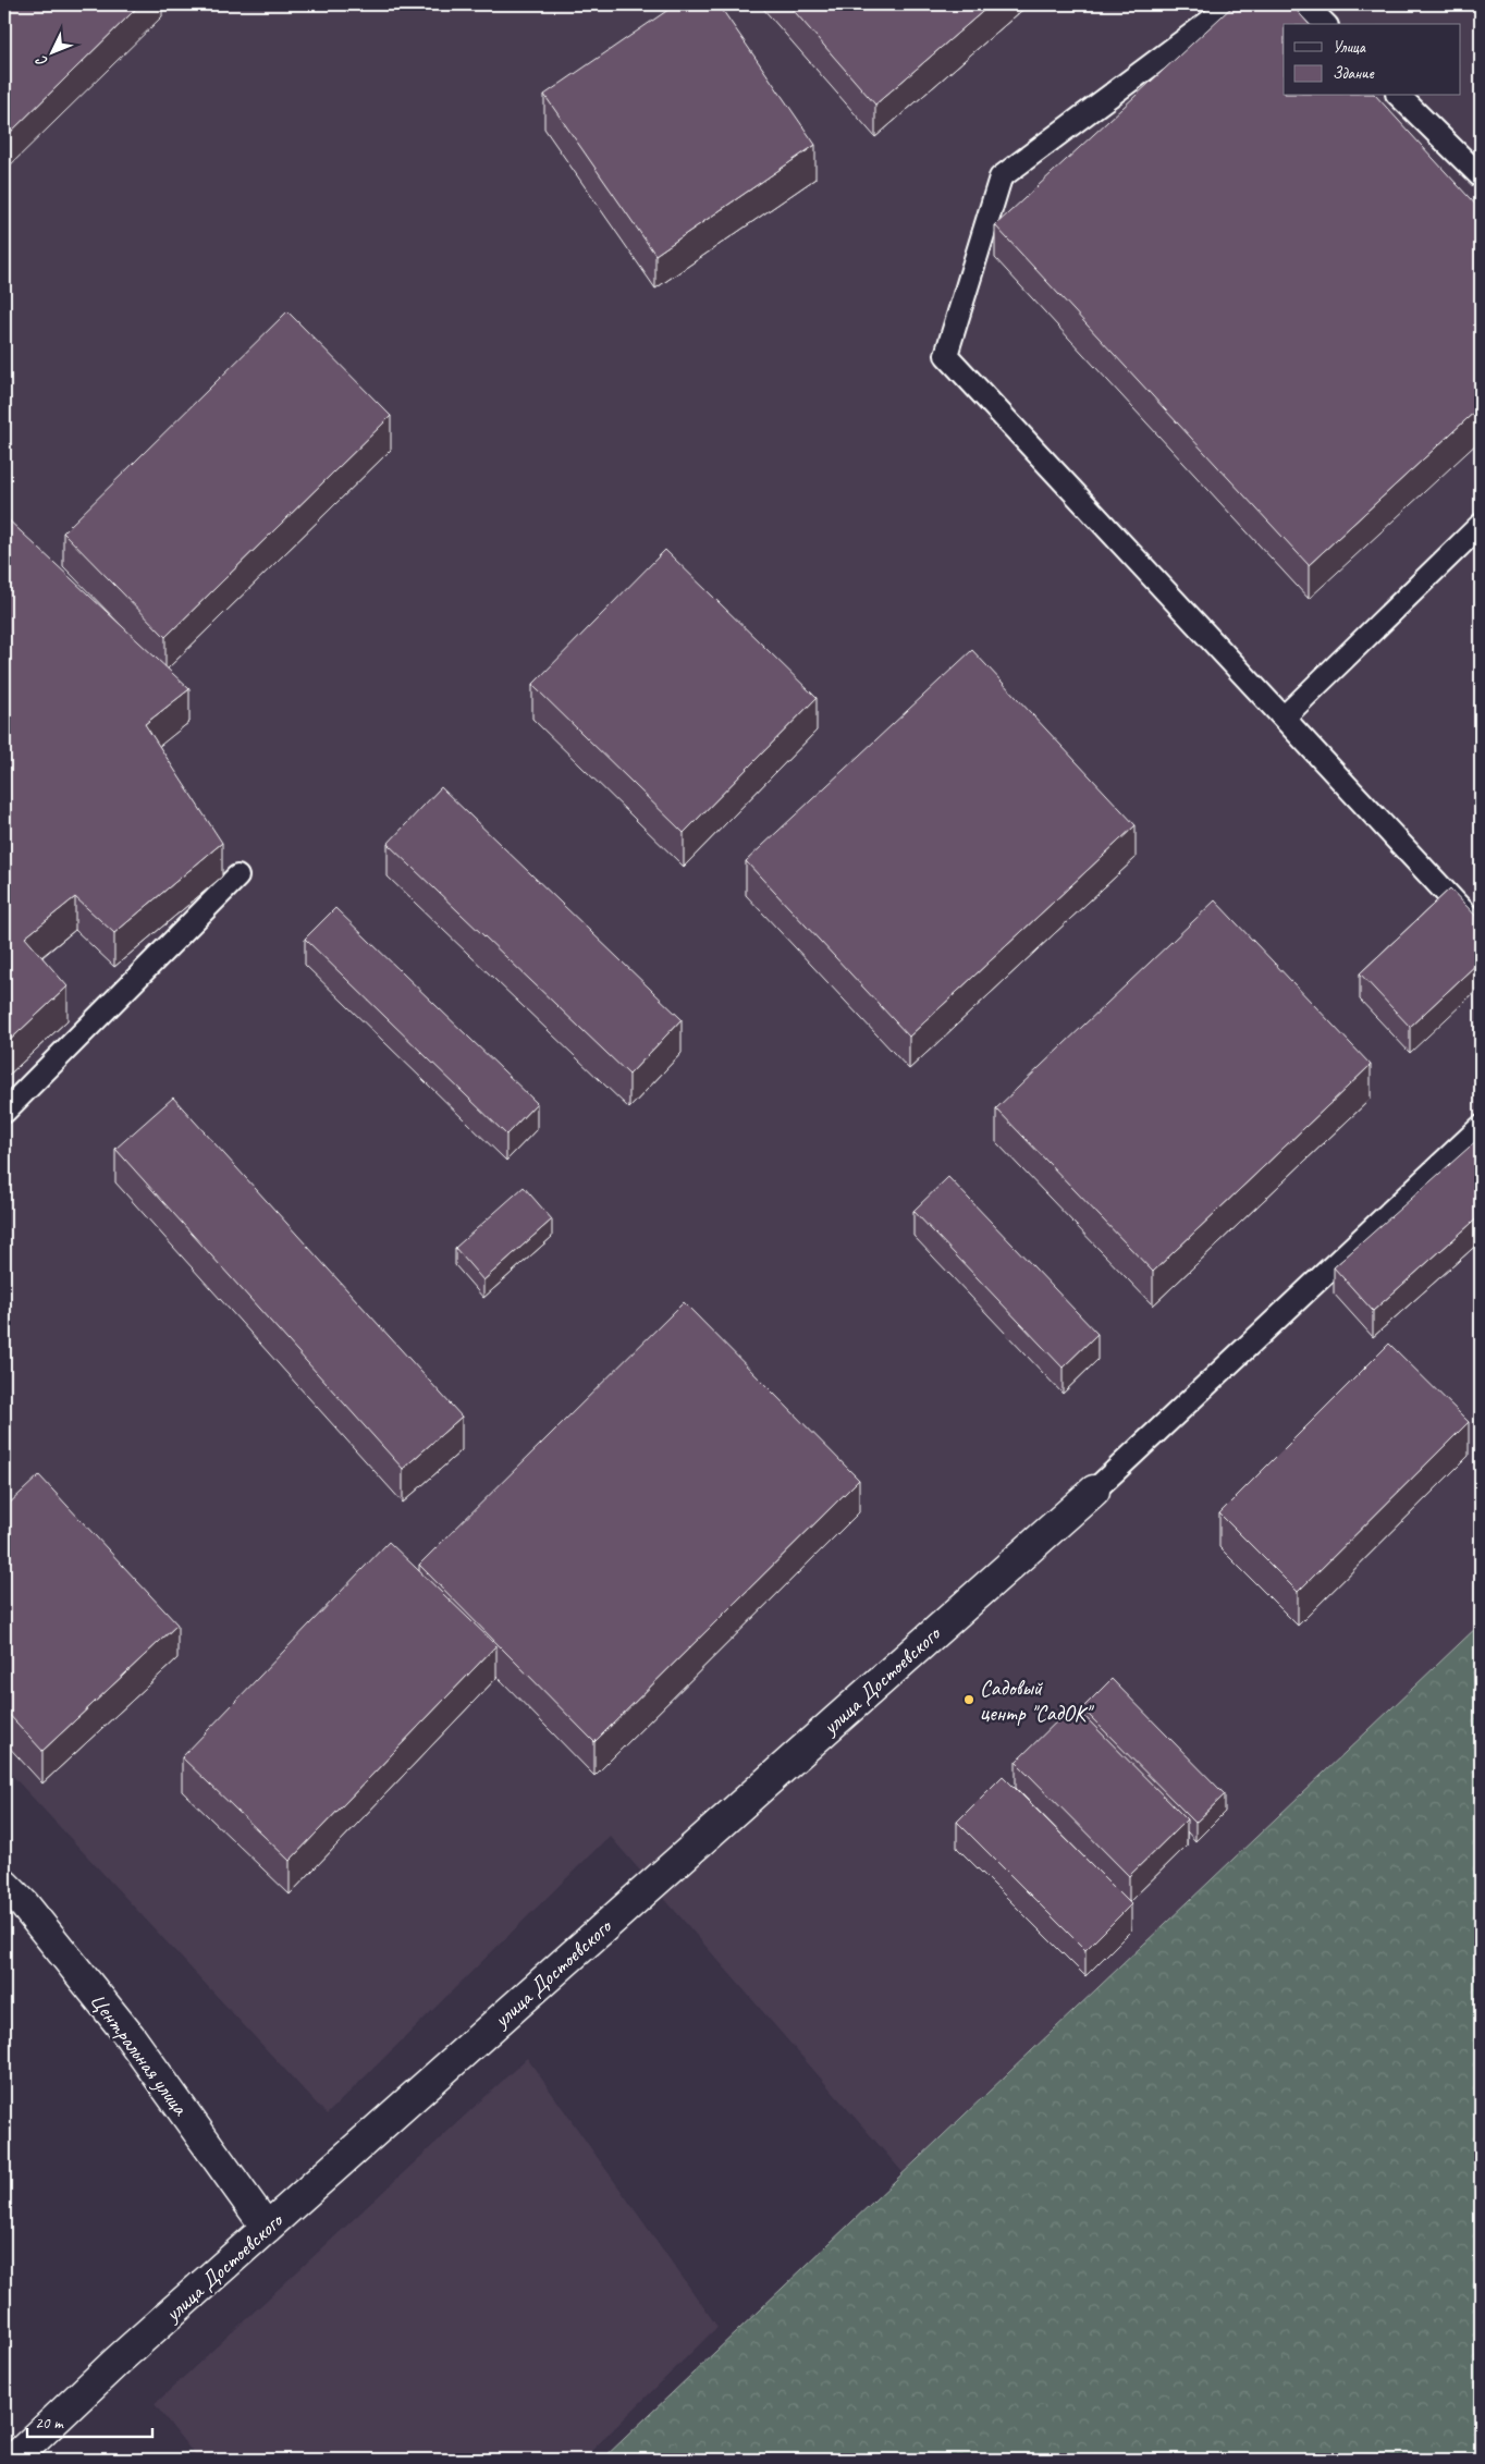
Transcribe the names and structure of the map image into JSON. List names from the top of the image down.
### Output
{
  "streets": {
    "street": ["улица Достоевского", "Центральная улица"]
  },
  "crossings": [
    ["улица Достоевского", "Центральная улица"]
  ],
  "places": ["Садовый центр \"СадОК\""],
  "legend": ["Улица", "Здание"],
  "scale_bar": "20 m",
  "north": "bottom left"
}
